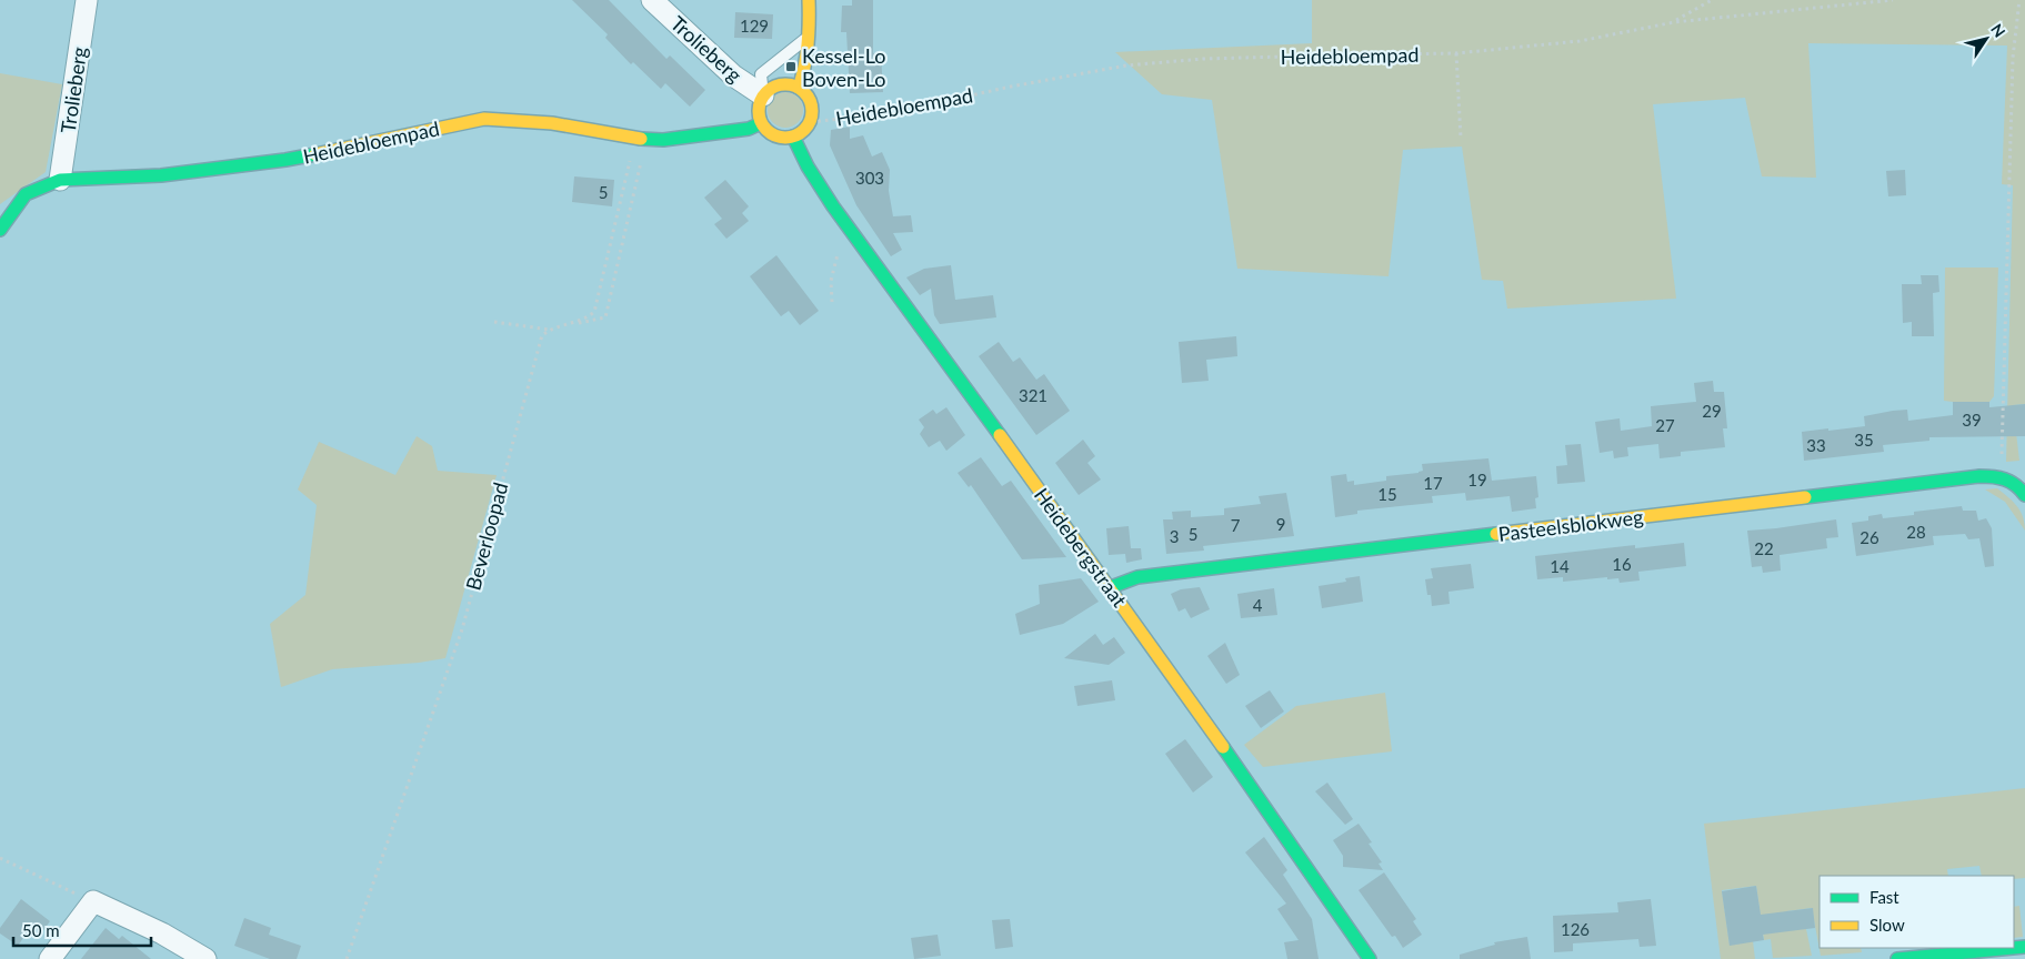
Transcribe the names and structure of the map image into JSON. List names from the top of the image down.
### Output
{
  "streets": {
    "street": [
      "Trolieberg",
      "Heidebloempad",
      "Pasteelsblokweg",
      "Heidebergstraat"
    ],
    "path": ["Beverloopad"]
  },
  "crossings": [
    ["Trolieberg", "Heidebloempad"],
    ["Trolieberg", "Heidebergstraat"],
    ["Heidebloempad", "Heidebergstraat"],
    ["Pasteelsblokweg", "Heidebergstraat"]
  ],
  "places": {
    "transit": ["Kessel-Lo Boven-Lo"]
  },
  "house_numbers": [
    "129",
    "303",
    "5",
    "321",
    "29",
    "39",
    "27",
    "35",
    "33",
    "19",
    "17",
    "15",
    "9",
    "7",
    "28",
    "5",
    "3",
    "26",
    "22",
    "16",
    "14",
    "4",
    "126"
  ],
  "legend": ["Fast", "Slow"],
  "scale_bar": "50 m",
  "north": "top right"
}
